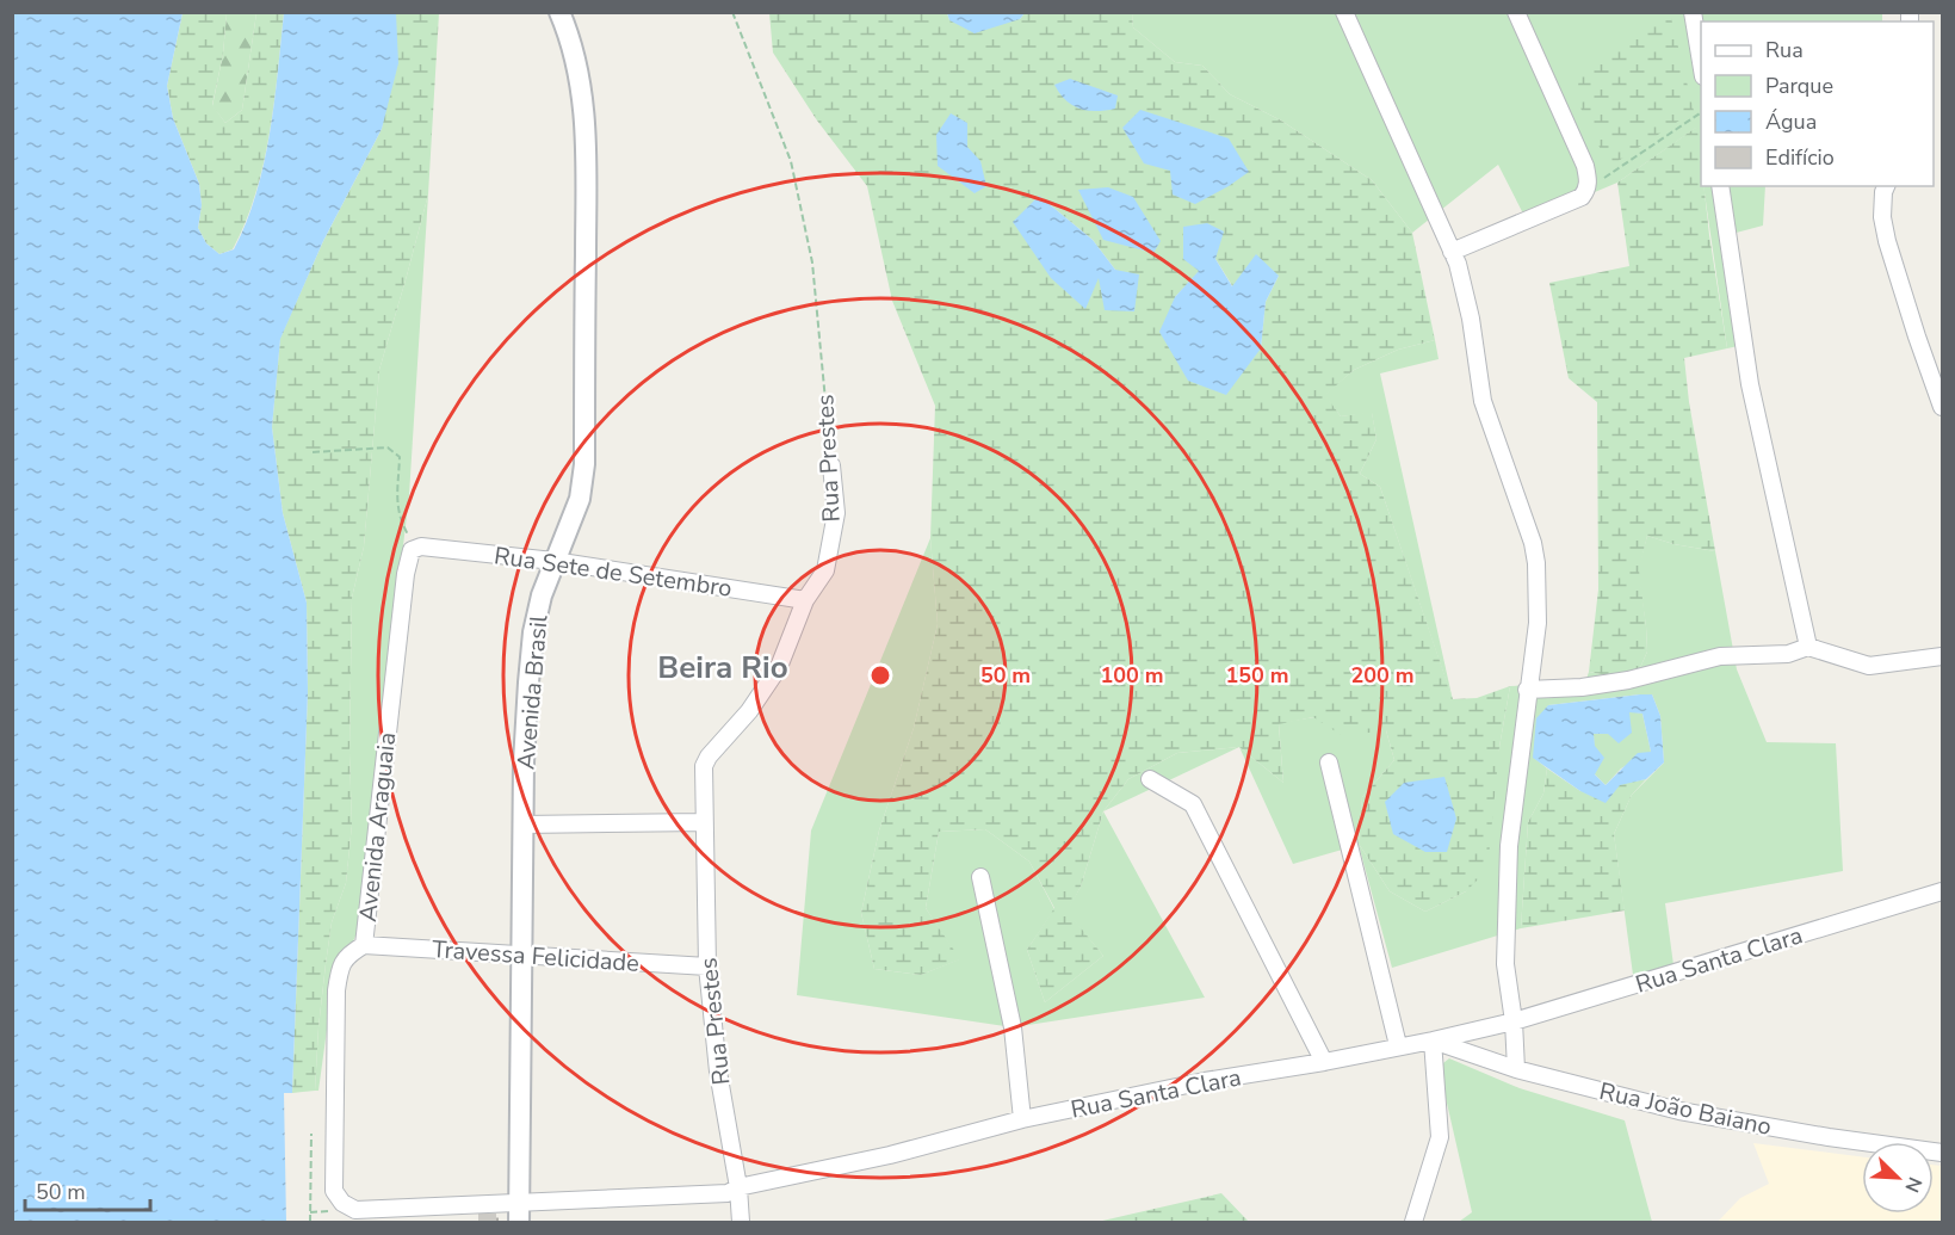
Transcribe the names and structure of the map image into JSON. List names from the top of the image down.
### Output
{
  "streets": {
    "street": [
      "Rua Prestes",
      "Rua Sete de Setembro",
      "Avenida Brasil",
      "Avenida Araguaia",
      "Travessa Felicidade",
      "Rua Santa Clara",
      "Rua João Baiano"
    ]
  },
  "crossings": [
    ["Rua Prestes", "Rua Sete de Setembro"],
    ["Rua Prestes", "Travessa Felicidade"],
    ["Rua Prestes", "Rua Santa Clara"],
    ["Rua Sete de Setembro", "Avenida Brasil"],
    ["Rua Sete de Setembro", "Avenida Araguaia"],
    ["Avenida Brasil", "Travessa Felicidade"],
    ["Avenida Brasil", "Rua Santa Clara"],
    ["Avenida Araguaia", "Travessa Felicidade"],
    ["Avenida Araguaia", "Rua Santa Clara"],
    ["Rua Santa Clara", "Rua João Baiano"]
  ],
  "districts": ["Beira Rio"],
  "legend": [
    "Rua",
    "Parque",
    "Água",
    "Edifício"
  ],
  "scale_bar": "50 m",
  "north": "bottom right",
  "rings": [
    "50 m",
    "100 m",
    "150 m",
    "200 m"
  ]
}
